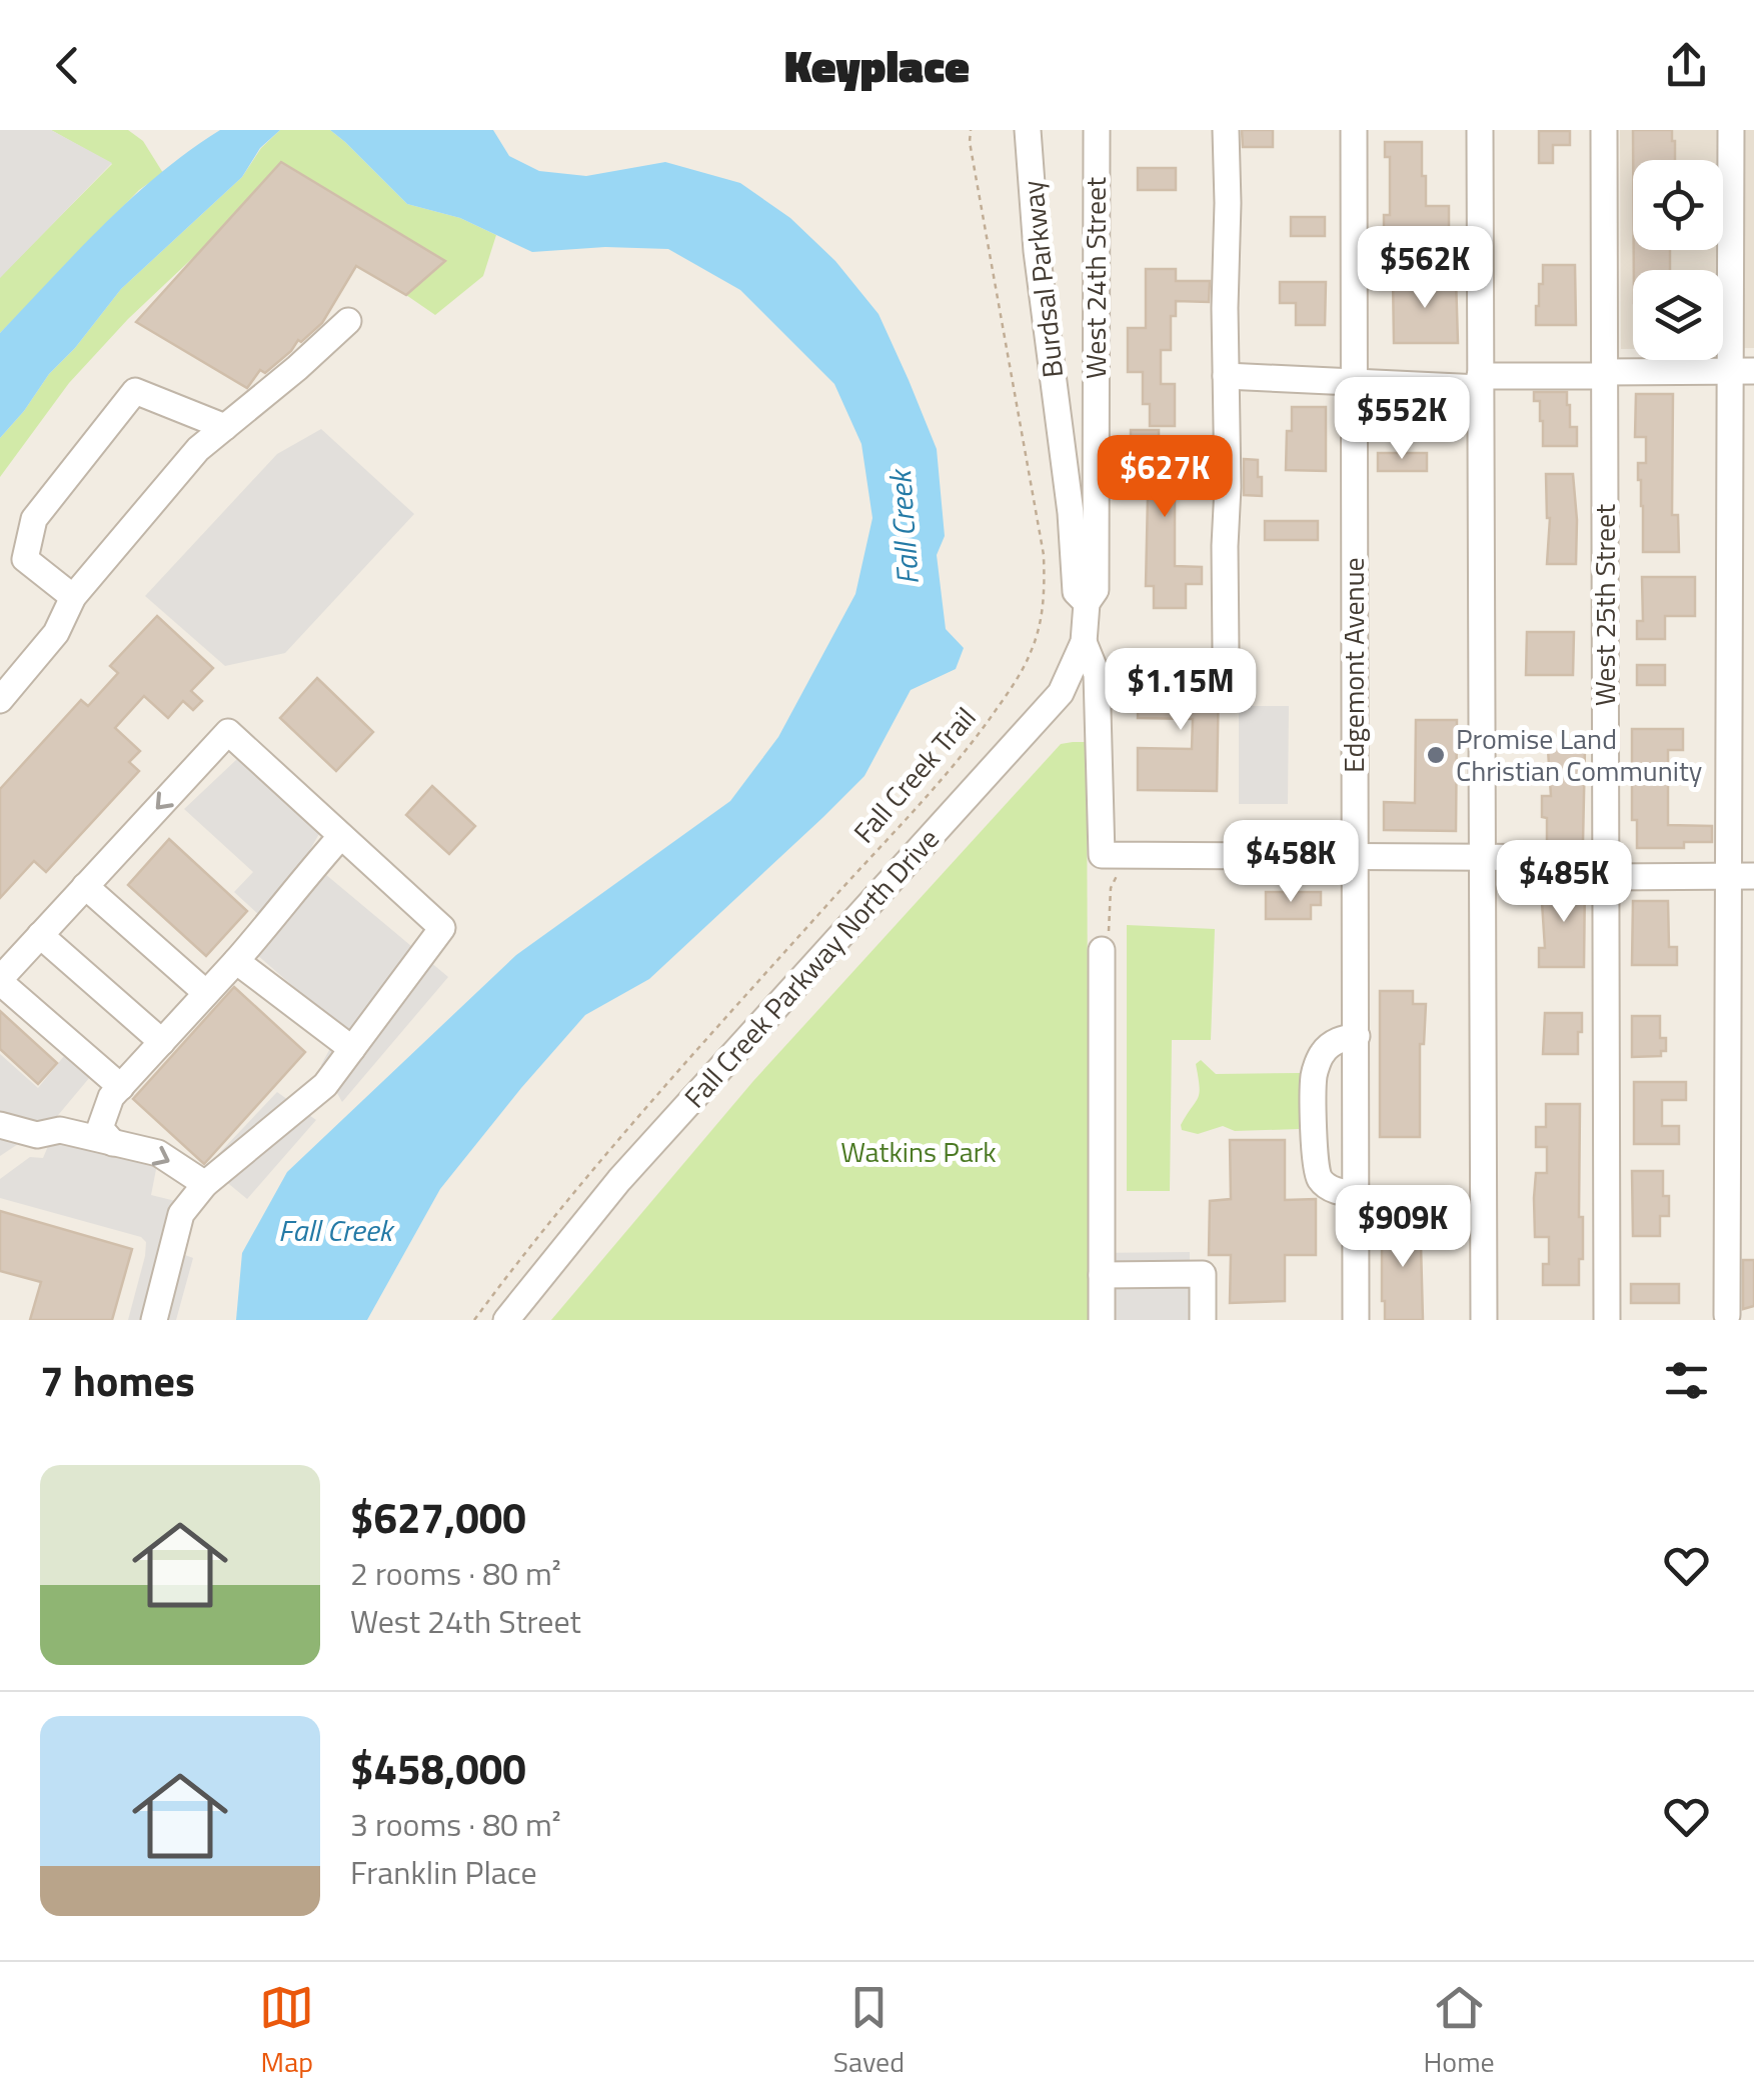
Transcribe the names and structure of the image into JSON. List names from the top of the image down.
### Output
{
  "streets": {
    "street": [
      "West 24th Street",
      "Burdsal Parkway",
      "West 25th Street",
      "Edgemont Avenue",
      "Fall Creek Parkway North Drive"
    ],
    "path": ["Fall Creek Trail"]
  },
  "crossings": [
    ["West 24th Street", "Burdsal Parkway"],
    ["West 24th Street", "Fall Creek Parkway North Drive"],
    ["Burdsal Parkway", "Fall Creek Parkway North Drive"]
  ],
  "water": ["Fall Creek"],
  "parks": ["Watkins Park"],
  "places": ["Promise Land Christian Community"],
  "page": {
    "header": "Keyplace",
    "price": [
      "$562K",
      "$552K",
      "$627K",
      "$1.15M",
      "$458K",
      "$485K",
      "$909K"
    ],
    "heading": "7 homes",
    "list": [
      {
        "name": "$627,000",
        "note": "2 rooms · 80 m² · West 24th Street"
      },
      {
        "name": "$458,000",
        "note": "3 rooms · 80 m² · Franklin Place"
      }
    ],
    "tabs": ["Map", "Saved", "Home"]
  }
}
